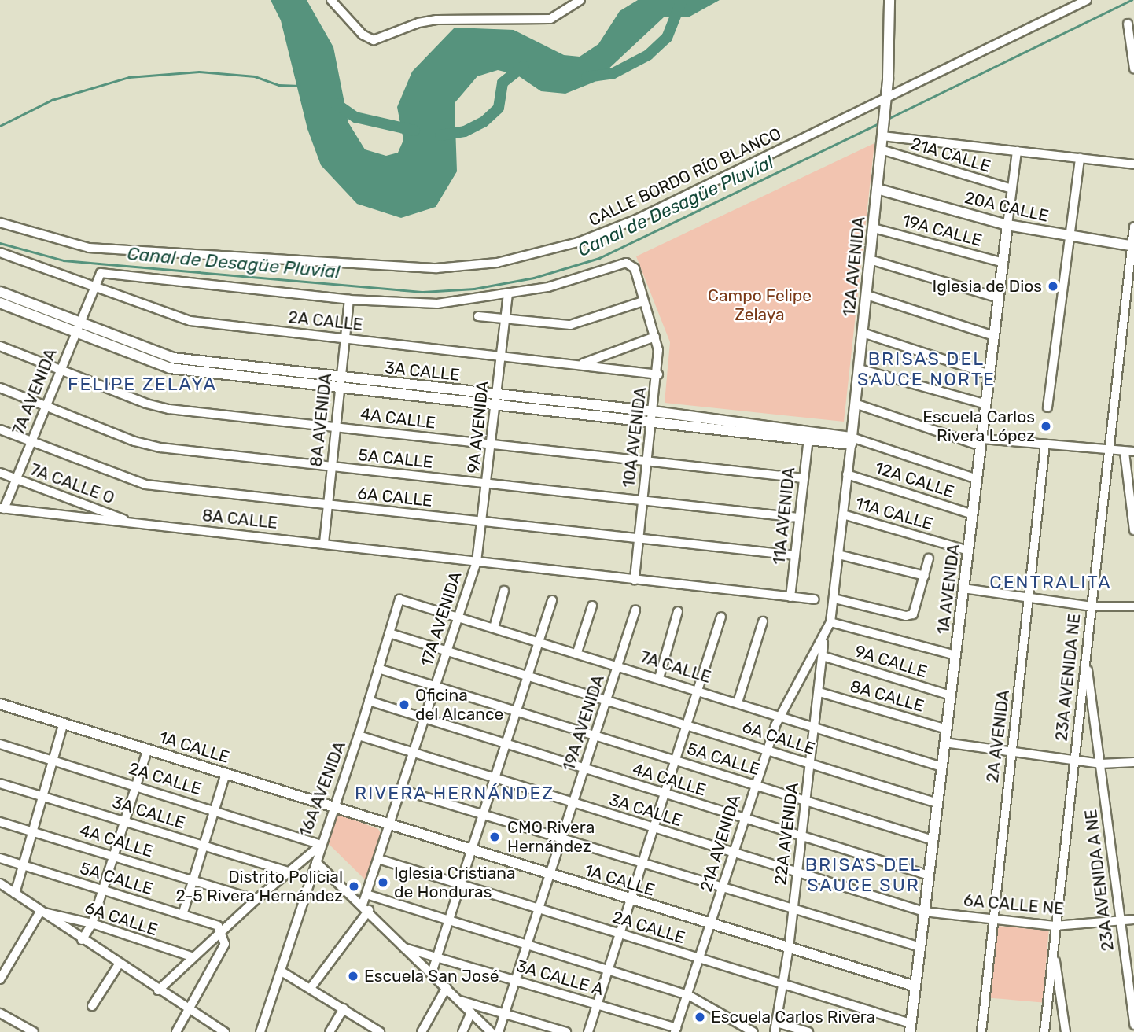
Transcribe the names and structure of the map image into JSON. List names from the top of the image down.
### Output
{
  "streets": {
    "street": [
      "21A CALLE",
      "CALLE BORDO RÍO BLANCO",
      "20A CALLE",
      "19A CALLE",
      "12A AVENIDA",
      "2A CALLE",
      "3A CALLE",
      "7A AVENIDA",
      "4A CALLE",
      "8A AVENIDA",
      "9A AVENIDA",
      "10A AVENIDA",
      "5A CALLE",
      "12A CALLE",
      "7A CALLE O",
      "6A CALLE",
      "11A CALLE",
      "11A AVENIDA",
      "8A CALLE",
      "1A AVENIDA",
      "17A AVENIDA",
      "9A CALLE",
      "7A CALLE",
      "23A AVENIDA NE",
      "19A AVENIDA",
      "2A AVENIDA",
      "1A CALLE",
      "16A AVENIDA",
      "22A AVENIDA",
      "21A AVENIDA",
      "23A AVENIDA A NE",
      "6A CALLE NE",
      "3A CALLE A"
    ]
  },
  "crossings": [
    ["21A CALLE", "12A AVENIDA"],
    ["21A CALLE", "1A AVENIDA"],
    ["CALLE BORDO RÍO BLANCO", "12A AVENIDA"],
    ["20A CALLE", "12A AVENIDA"],
    ["20A CALLE", "1A AVENIDA"],
    ["20A CALLE", "23A AVENIDA NE"],
    ["19A CALLE", "12A AVENIDA"],
    ["19A CALLE", "1A AVENIDA"],
    ["12A AVENIDA", "3A CALLE"],
    ["12A AVENIDA", "12A CALLE"],
    ["12A AVENIDA", "11A CALLE"],
    ["12A AVENIDA", "22A AVENIDA"],
    ["12A AVENIDA", "21A AVENIDA"],
    ["2A CALLE", "7A AVENIDA"],
    ["2A CALLE", "8A AVENIDA"],
    ["2A CALLE", "9A AVENIDA"],
    ["2A CALLE", "10A AVENIDA"],
    ["2A CALLE", "1A AVENIDA"],
    ["2A CALLE", "17A AVENIDA"],
    ["2A CALLE", "19A AVENIDA"],
    ["2A CALLE", "16A AVENIDA"],
    ["2A CALLE", "22A AVENIDA"],
    ["2A CALLE", "21A AVENIDA"],
    ["3A CALLE", "7A AVENIDA"],
    ["3A CALLE", "8A AVENIDA"],
    ["3A CALLE", "9A AVENIDA"],
    ["3A CALLE", "10A AVENIDA"],
    ["3A CALLE", "11A AVENIDA"],
    ["3A CALLE", "1A AVENIDA"],
    ["3A CALLE", "17A AVENIDA"],
    ["3A CALLE", "19A AVENIDA"],
    ["3A CALLE", "16A AVENIDA"],
    ["3A CALLE", "22A AVENIDA"],
    ["3A CALLE", "21A AVENIDA"],
    ["3A CALLE", "6A CALLE NE"],
    ["7A AVENIDA", "4A CALLE"],
    ["7A AVENIDA", "5A CALLE"],
    ["7A AVENIDA", "7A CALLE O"],
    ["7A AVENIDA", "6A CALLE"],
    ["7A AVENIDA", "8A CALLE"],
    ["4A CALLE", "8A AVENIDA"],
    ["4A CALLE", "9A AVENIDA"],
    ["4A CALLE", "10A AVENIDA"],
    ["4A CALLE", "11A AVENIDA"],
    ["4A CALLE", "1A AVENIDA"],
    ["4A CALLE", "17A AVENIDA"],
    ["4A CALLE", "19A AVENIDA"],
    ["4A CALLE", "16A AVENIDA"],
    ["4A CALLE", "22A AVENIDA"],
    ["4A CALLE", "21A AVENIDA"],
    ["8A AVENIDA", "10A AVENIDA"],
    ["8A AVENIDA", "5A CALLE"],
    ["8A AVENIDA", "6A CALLE"],
    ["8A AVENIDA", "8A CALLE"],
    ["9A AVENIDA", "10A AVENIDA"],
    ["9A AVENIDA", "5A CALLE"],
    ["9A AVENIDA", "6A CALLE"],
    ["9A AVENIDA", "8A CALLE"],
    ["9A AVENIDA", "17A AVENIDA"],
    ["10A AVENIDA", "5A CALLE"],
    ["10A AVENIDA", "6A CALLE"],
    ["10A AVENIDA", "8A CALLE"],
    ["5A CALLE", "11A AVENIDA"],
    ["5A CALLE", "1A AVENIDA"],
    ["5A CALLE", "17A AVENIDA"],
    ["5A CALLE", "19A AVENIDA"],
    ["5A CALLE", "16A AVENIDA"],
    ["5A CALLE", "22A AVENIDA"],
    ["5A CALLE", "21A AVENIDA"],
    ["12A CALLE", "1A AVENIDA"],
    ["7A CALLE O", "8A CALLE"],
    ["6A CALLE", "11A AVENIDA"],
    ["6A CALLE", "1A AVENIDA"],
    ["6A CALLE", "17A AVENIDA"],
    ["6A CALLE", "19A AVENIDA"],
    ["6A CALLE", "16A AVENIDA"],
    ["6A CALLE", "22A AVENIDA"],
    ["6A CALLE", "21A AVENIDA"],
    ["11A CALLE", "1A AVENIDA"],
    ["11A AVENIDA", "8A CALLE"],
    ["8A CALLE", "1A AVENIDA"],
    ["8A CALLE", "17A AVENIDA"],
    ["8A CALLE", "22A AVENIDA"],
    ["1A AVENIDA", "9A CALLE"],
    ["1A AVENIDA", "7A CALLE"],
    ["1A AVENIDA", "1A CALLE"],
    ["1A AVENIDA", "6A CALLE NE"],
    ["17A AVENIDA", "7A CALLE"],
    ["17A AVENIDA", "1A CALLE"],
    ["9A CALLE", "22A AVENIDA"],
    ["7A CALLE", "19A AVENIDA"],
    ["7A CALLE", "16A AVENIDA"],
    ["7A CALLE", "22A AVENIDA"],
    ["7A CALLE", "21A AVENIDA"],
    ["23A AVENIDA NE", "23A AVENIDA A NE"],
    ["23A AVENIDA NE", "6A CALLE NE"],
    ["19A AVENIDA", "1A CALLE"],
    ["19A AVENIDA", "3A CALLE A"],
    ["2A AVENIDA", "6A CALLE NE"],
    ["1A CALLE", "16A AVENIDA"],
    ["1A CALLE", "22A AVENIDA"],
    ["1A CALLE", "21A AVENIDA"],
    ["22A AVENIDA", "21A AVENIDA"],
    ["21A AVENIDA", "3A CALLE A"],
    ["23A AVENIDA A NE", "6A CALLE NE"]
  ],
  "districts": [
    "BRISAS DEL SAUCE NORTE",
    "FELIPE ZELAYA",
    "CENTRALITA",
    "RIVERA HERNÁNDEZ",
    "BRISAS DEL SAUCE SUR"
  ],
  "water": ["Canal de Desagüe Pluvial"],
  "parks": ["Campo Felipe Zelaya"],
  "places": [
    "Iglesia de Dios",
    "Escuela Carlos Rivera López",
    "Oficina del Alcance",
    "CMO Rivera Hernández",
    "Iglesia Cristiana de Honduras",
    "Distrito Policial 2-5 Rivera Hernández",
    "Escuela San José",
    "Escuela Carlos Rivera"
  ]
}
